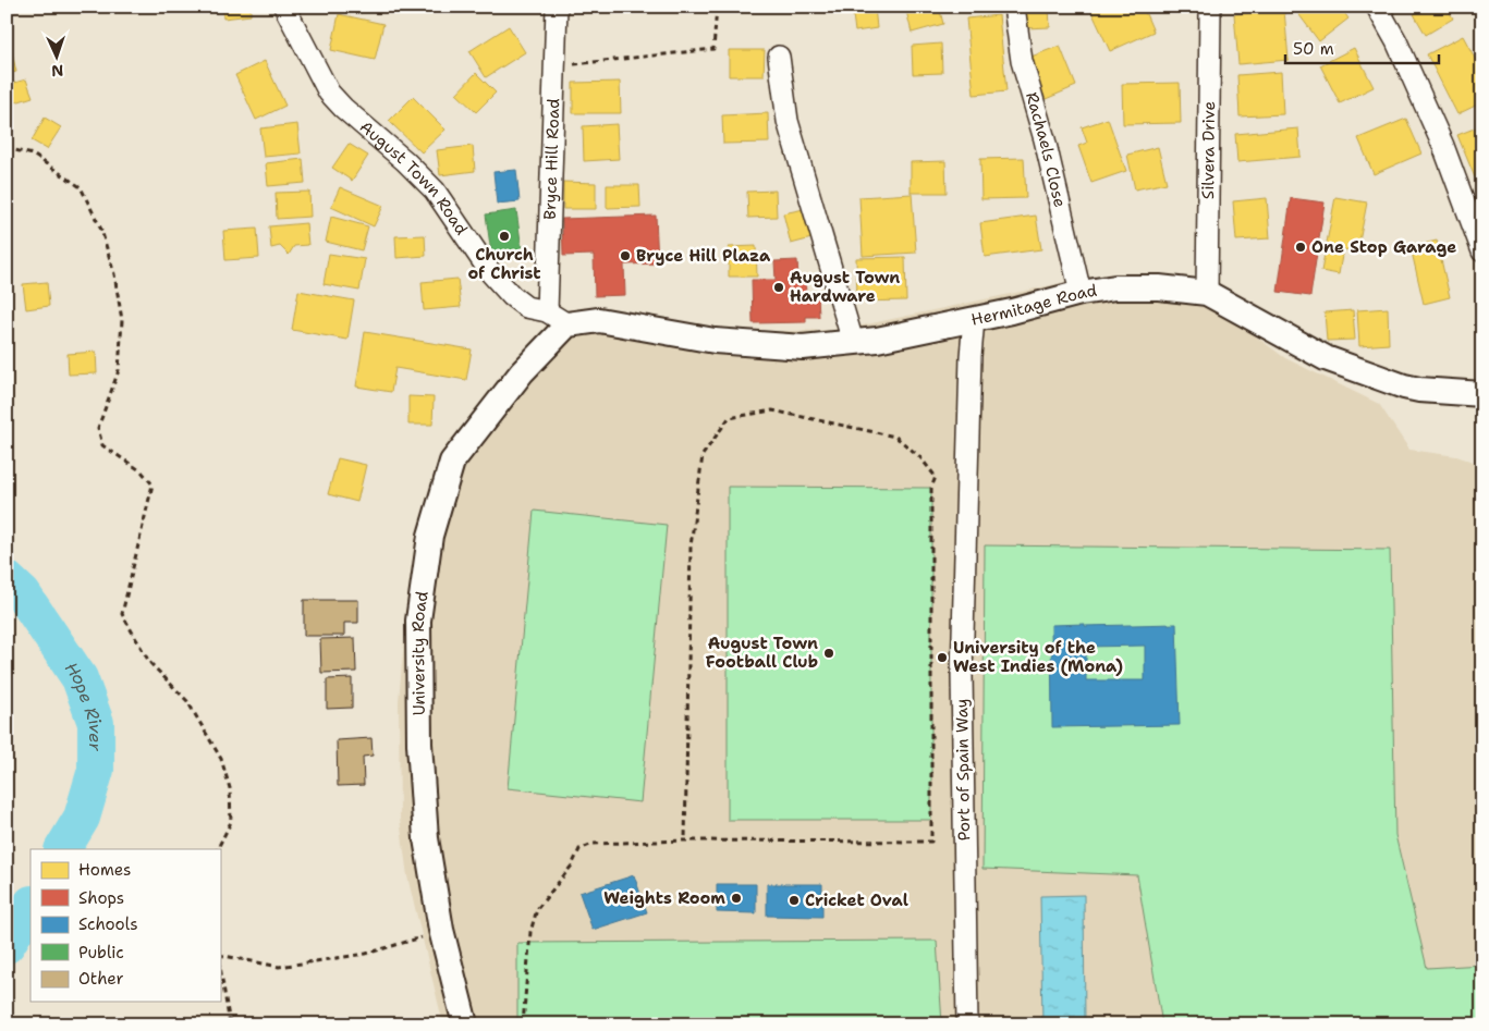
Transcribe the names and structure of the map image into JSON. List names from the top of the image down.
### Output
{
  "streets": {
    "street": [
      "Rachaels Close",
      "Silvera Drive",
      "Bryce Hill Road",
      "August Town Road",
      "Hermitage Road",
      "University Road",
      "Port of Spain Way"
    ]
  },
  "crossings": [
    ["Rachaels Close", "Hermitage Road"],
    ["Silvera Drive", "Hermitage Road"],
    ["Bryce Hill Road", "August Town Road"],
    ["August Town Road", "Hermitage Road"],
    ["August Town Road", "University Road"],
    ["Hermitage Road", "University Road"],
    ["Hermitage Road", "Port of Spain Way"]
  ],
  "water": ["Hope River"],
  "places": [
    "Church of Christ",
    "One Stop Garage",
    "Bryce Hill Plaza",
    "August Town Hardware",
    "August Town Football Club",
    "University of the West Indies (Mona)",
    "Weights Room",
    "Cricket Oval"
  ],
  "legend": [
    "Homes",
    "Shops",
    "Schools",
    "Public",
    "Other"
  ],
  "scale_bar": "50 m",
  "north": "bottom"
}
